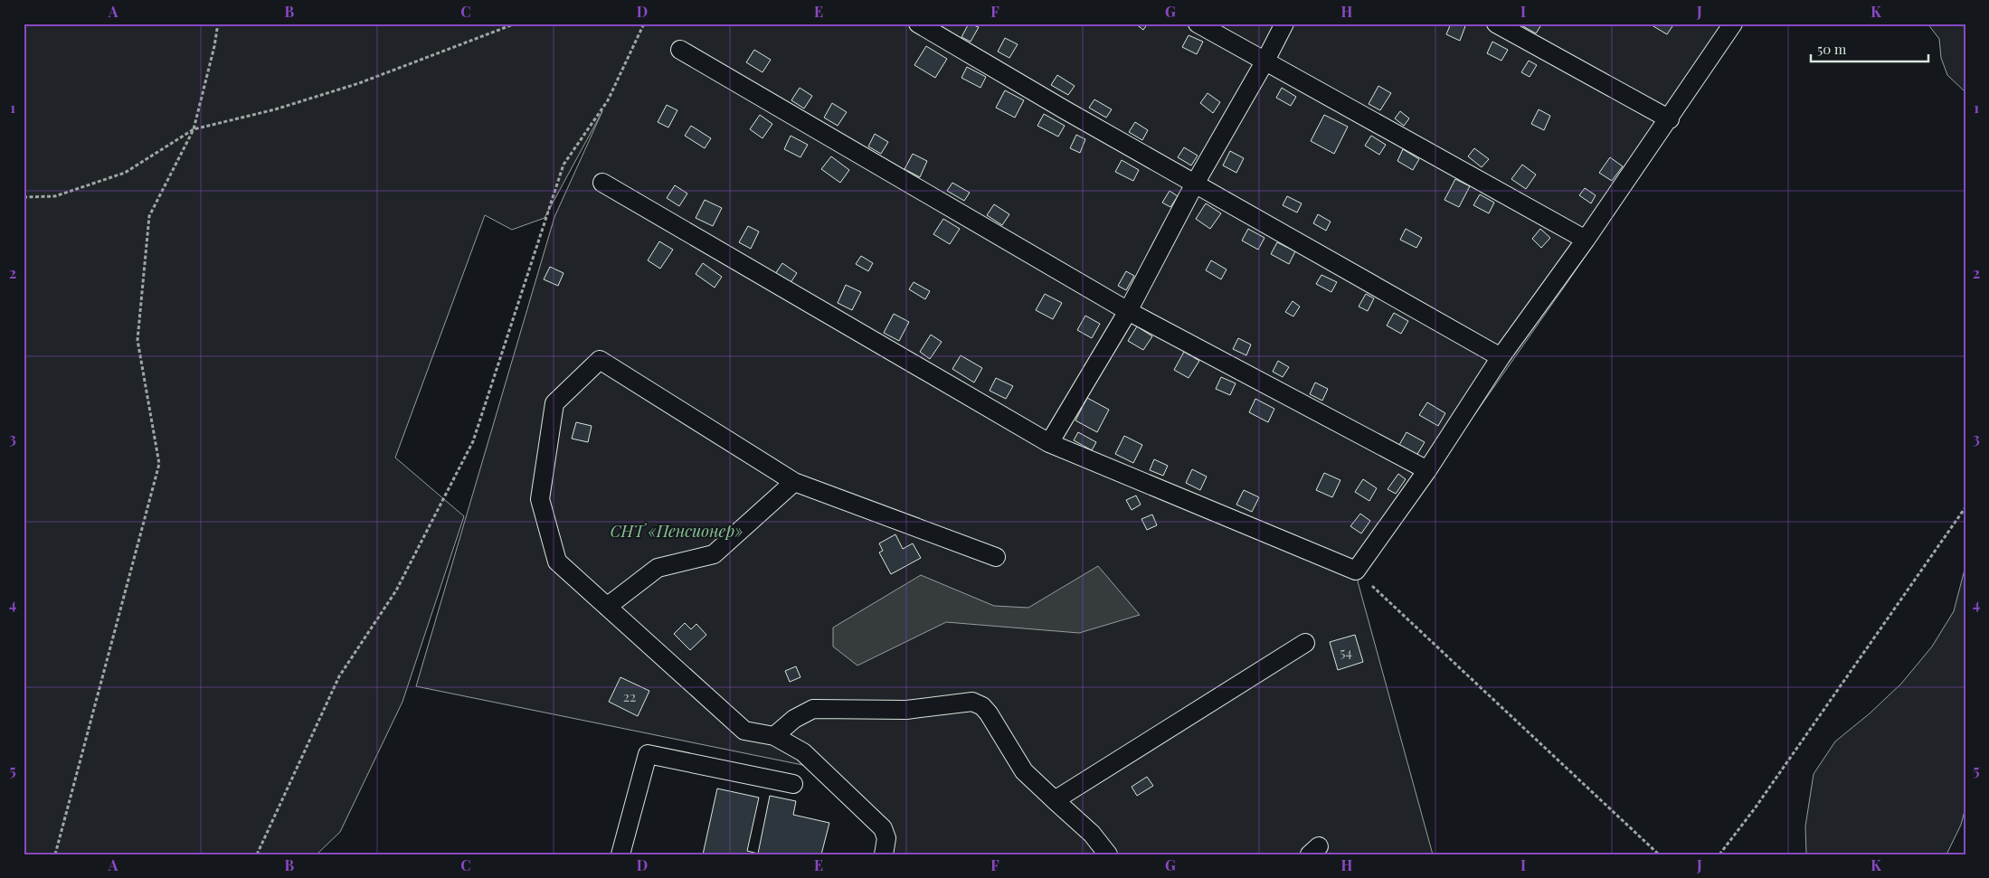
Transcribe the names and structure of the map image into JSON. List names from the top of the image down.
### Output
{
  "parks": ["СНТ «Пенсионер»"],
  "house_numbers": ["54", "22"],
  "scale_bar": "50 m",
  "grid": {
    "columns": [
      "A",
      "B",
      "C",
      "D",
      "E",
      "F",
      "G",
      "H",
      "I",
      "J",
      "K"
    ],
    "rows": [
      "1",
      "2",
      "3",
      "4",
      "5"
    ]
  }
}
